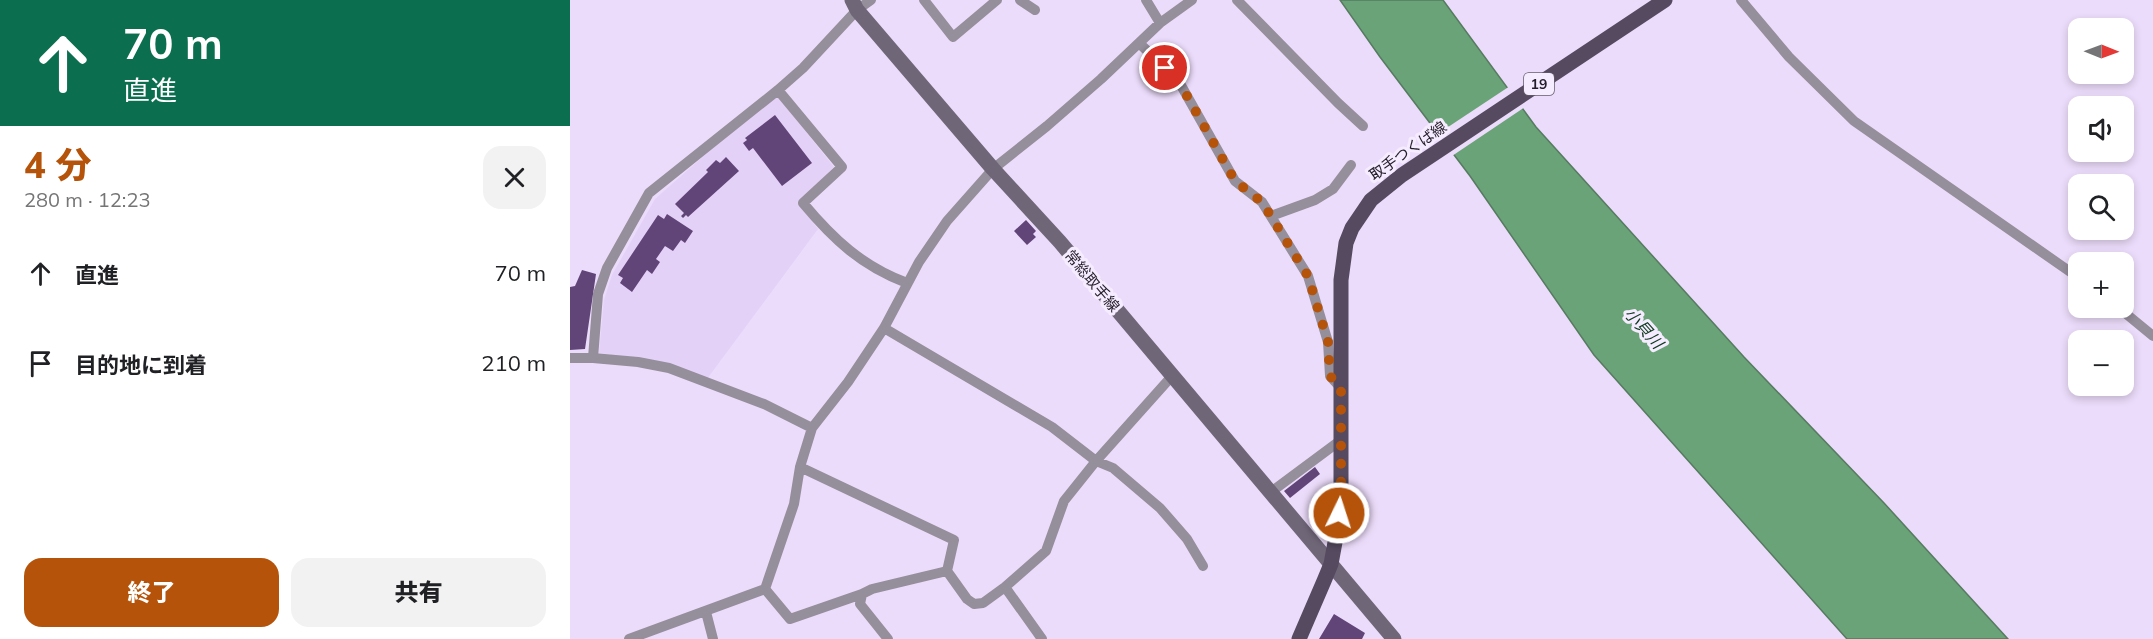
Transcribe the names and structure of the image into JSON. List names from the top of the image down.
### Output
{
  "streets": {
    "main road": ["19", "取手つくば線", "常総取手線"]
  },
  "crossings": [
    ["取手つくば線", "常総取手線"]
  ],
  "water": ["小貝川"],
  "north": "right",
  "page": {
    "turn": ["70 m", "直進"],
    "map_buttons": ["+", "−"],
    "heading": ["4 分", "280 m · 12:23"],
    "list": [
      {
        "name": "直進",
        "value": "70 m"
      },
      {
        "name": "目的地に到着",
        "value": "210 m"
      }
    ],
    "buttons": ["終了", "共有"]
  }
}
